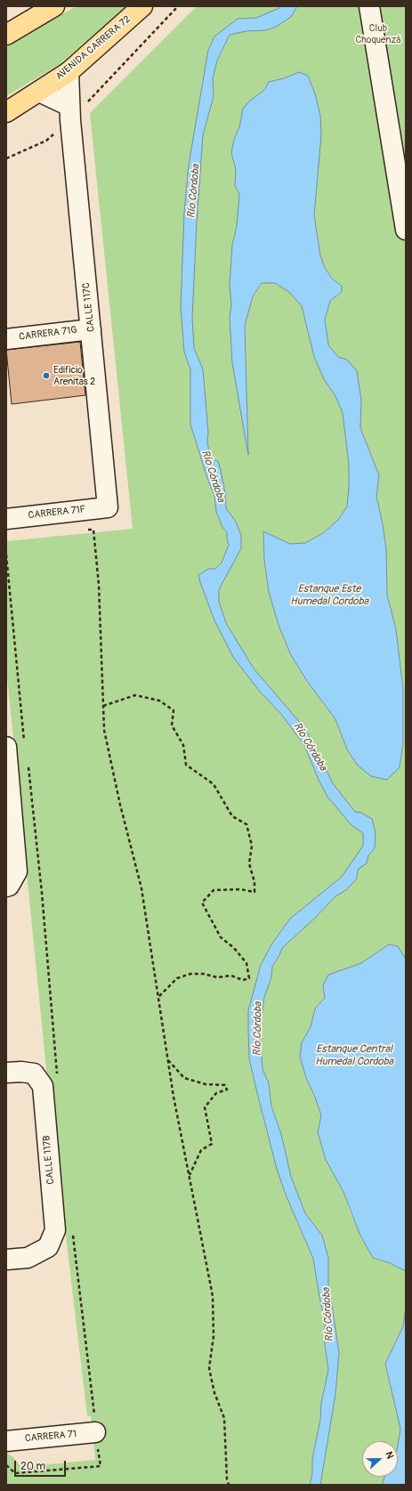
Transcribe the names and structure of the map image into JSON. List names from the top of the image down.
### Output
{
  "streets": {
    "highway": ["AVENIDA CARRERA 72"],
    "street": [
      "CALLE 117C",
      "CARRERA 71G",
      "CARRERA 71F",
      "CALLE 117B",
      "CARRERA 71"
    ]
  },
  "crossings": [
    ["AVENIDA CARRERA 72", "CALLE 117C"],
    ["CALLE 117C", "CARRERA 71G"],
    ["CALLE 117C", "CARRERA 71F"]
  ],
  "water": ["Río Córdoba", "Estanque Este Humedal Cordoba", "Estanque Central Humedal Cordoba"],
  "parks": ["Club Choquenzá"],
  "places": ["Edificio Arenitas 2"],
  "scale_bar": "20 m",
  "north": "right"
}
